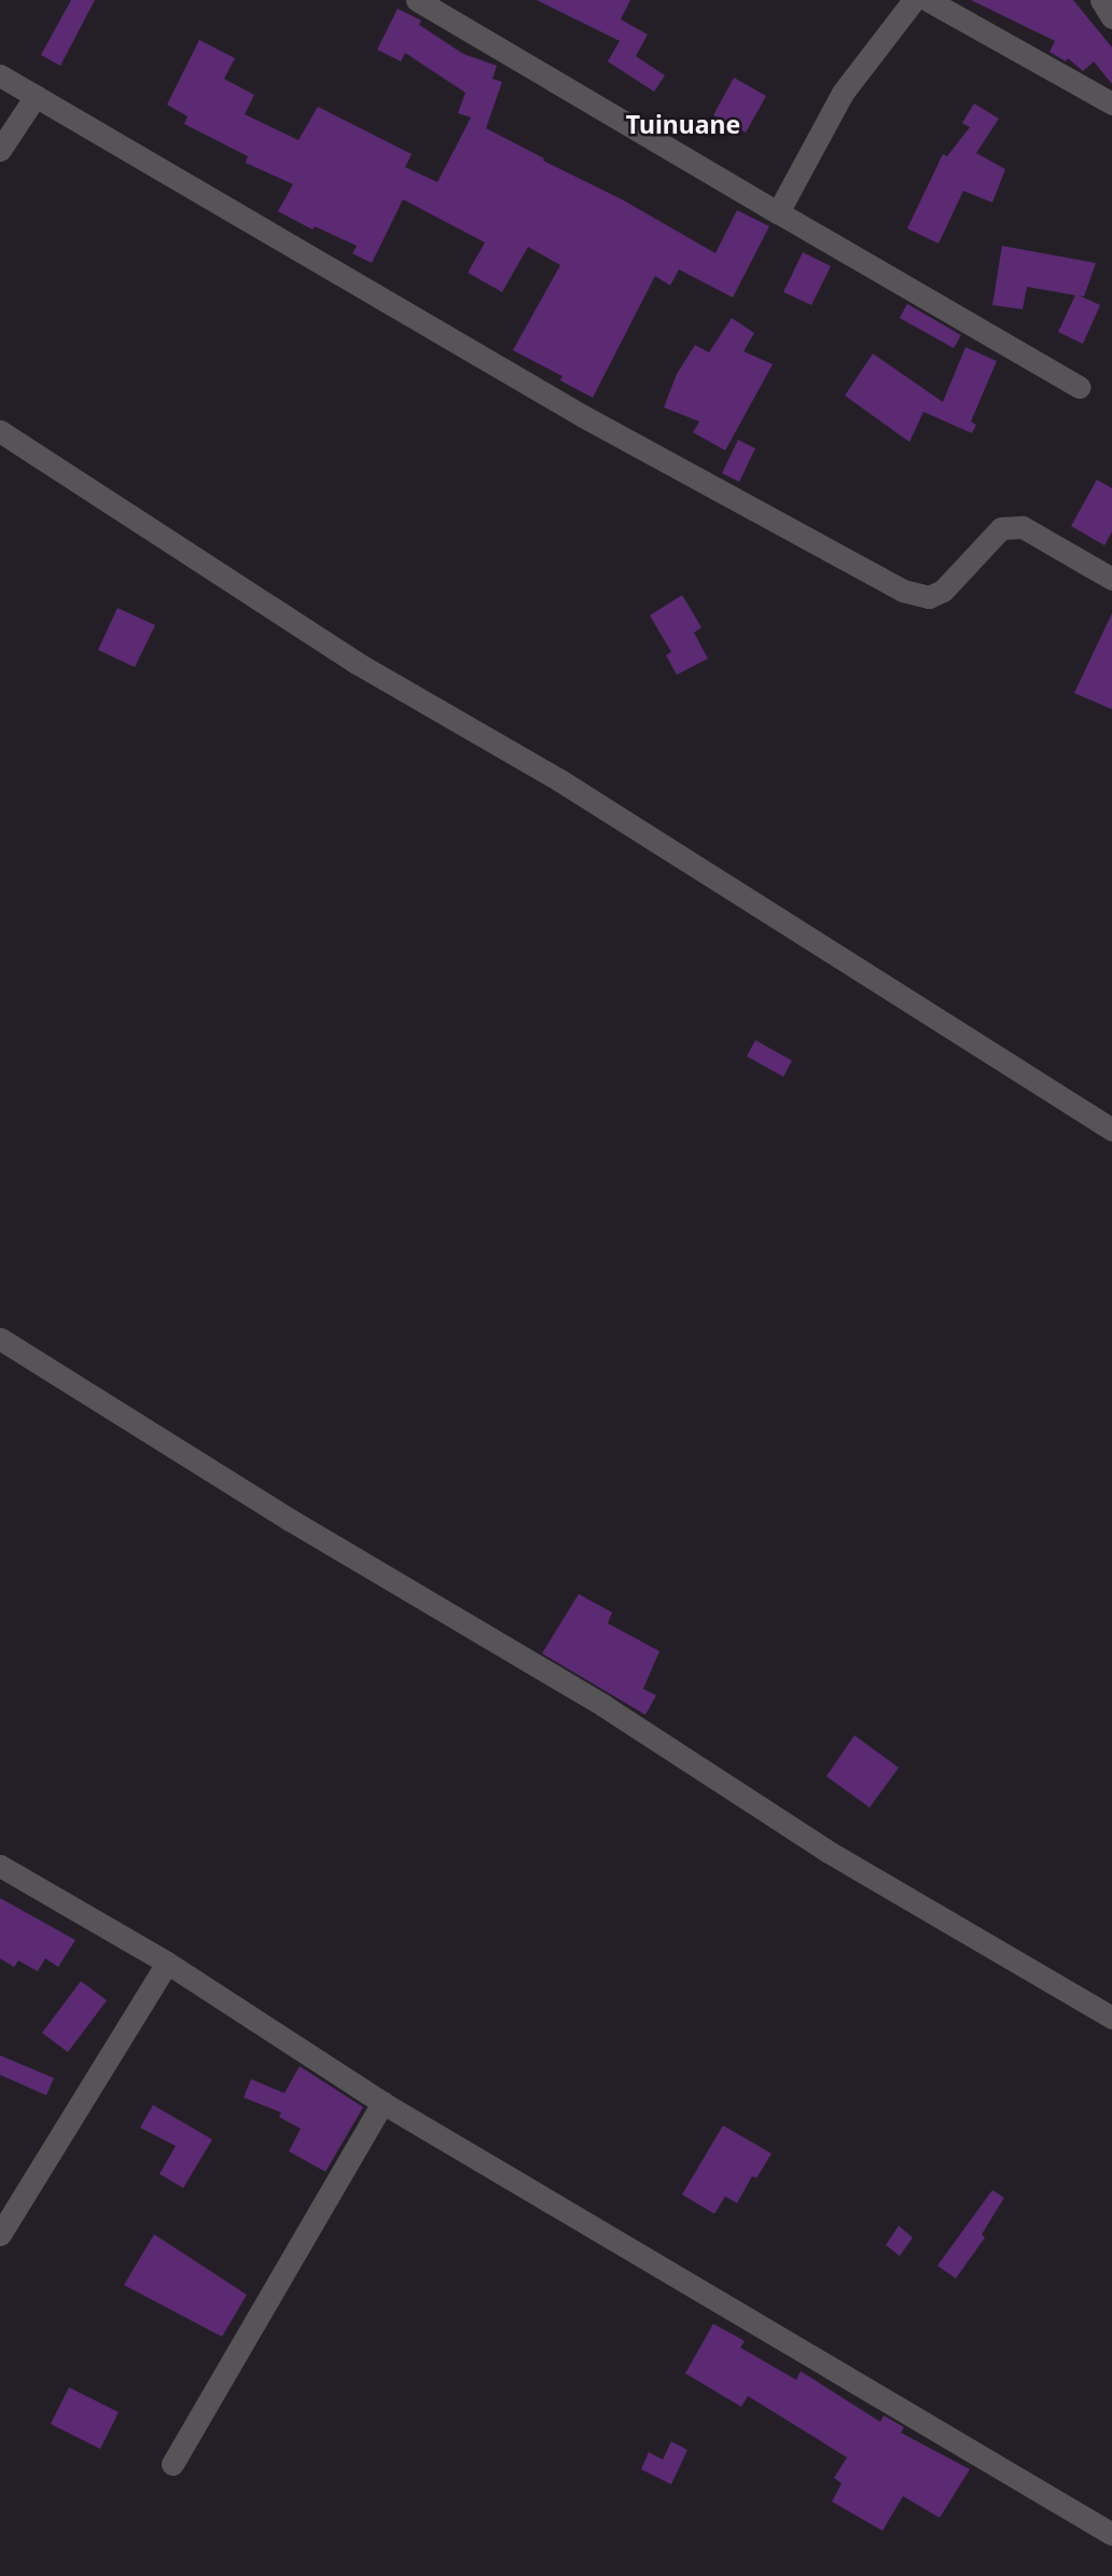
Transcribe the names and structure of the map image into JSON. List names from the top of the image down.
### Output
{
  "districts": ["Tuinuane"]
}
